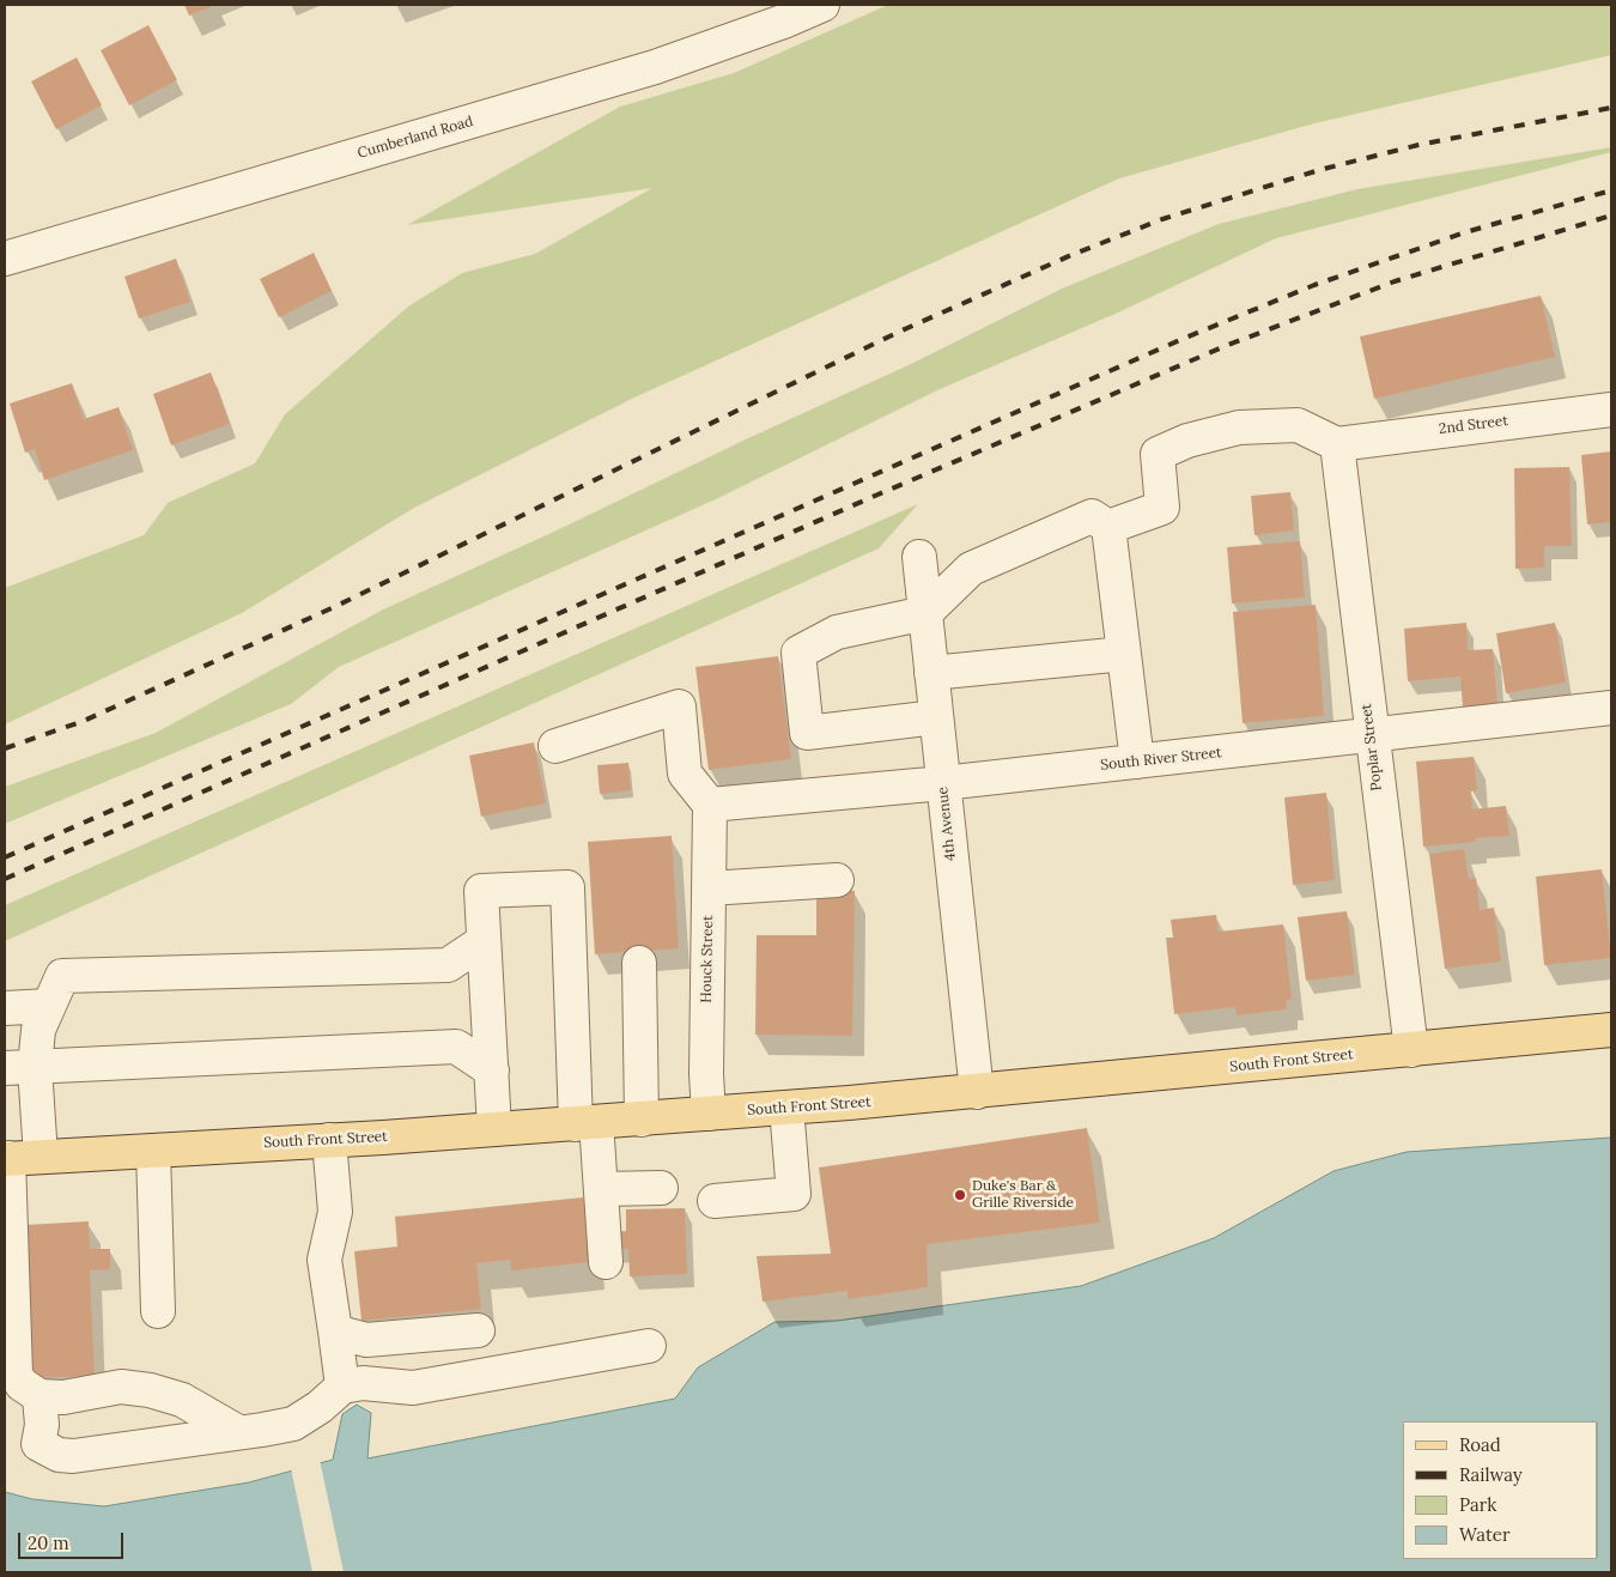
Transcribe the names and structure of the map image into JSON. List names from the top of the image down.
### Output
{
  "streets": {
    "main road": ["South Front Street"],
    "street": [
      "Cumberland Road",
      "2nd Street",
      "Poplar Street",
      "South River Street",
      "4th Avenue",
      "Houck Street"
    ]
  },
  "crossings": [
    ["2nd Street", "Poplar Street"],
    ["Poplar Street", "South River Street"],
    ["Poplar Street", "South Front Street"],
    ["South River Street", "4th Avenue"],
    ["South River Street", "Houck Street"],
    ["4th Avenue", "South Front Street"],
    ["Houck Street", "South Front Street"]
  ],
  "places": ["Duke's Bar & Grille Riverside"],
  "legend": [
    "Road",
    "Railway",
    "Park",
    "Water"
  ],
  "scale_bar": "20 m"
}
